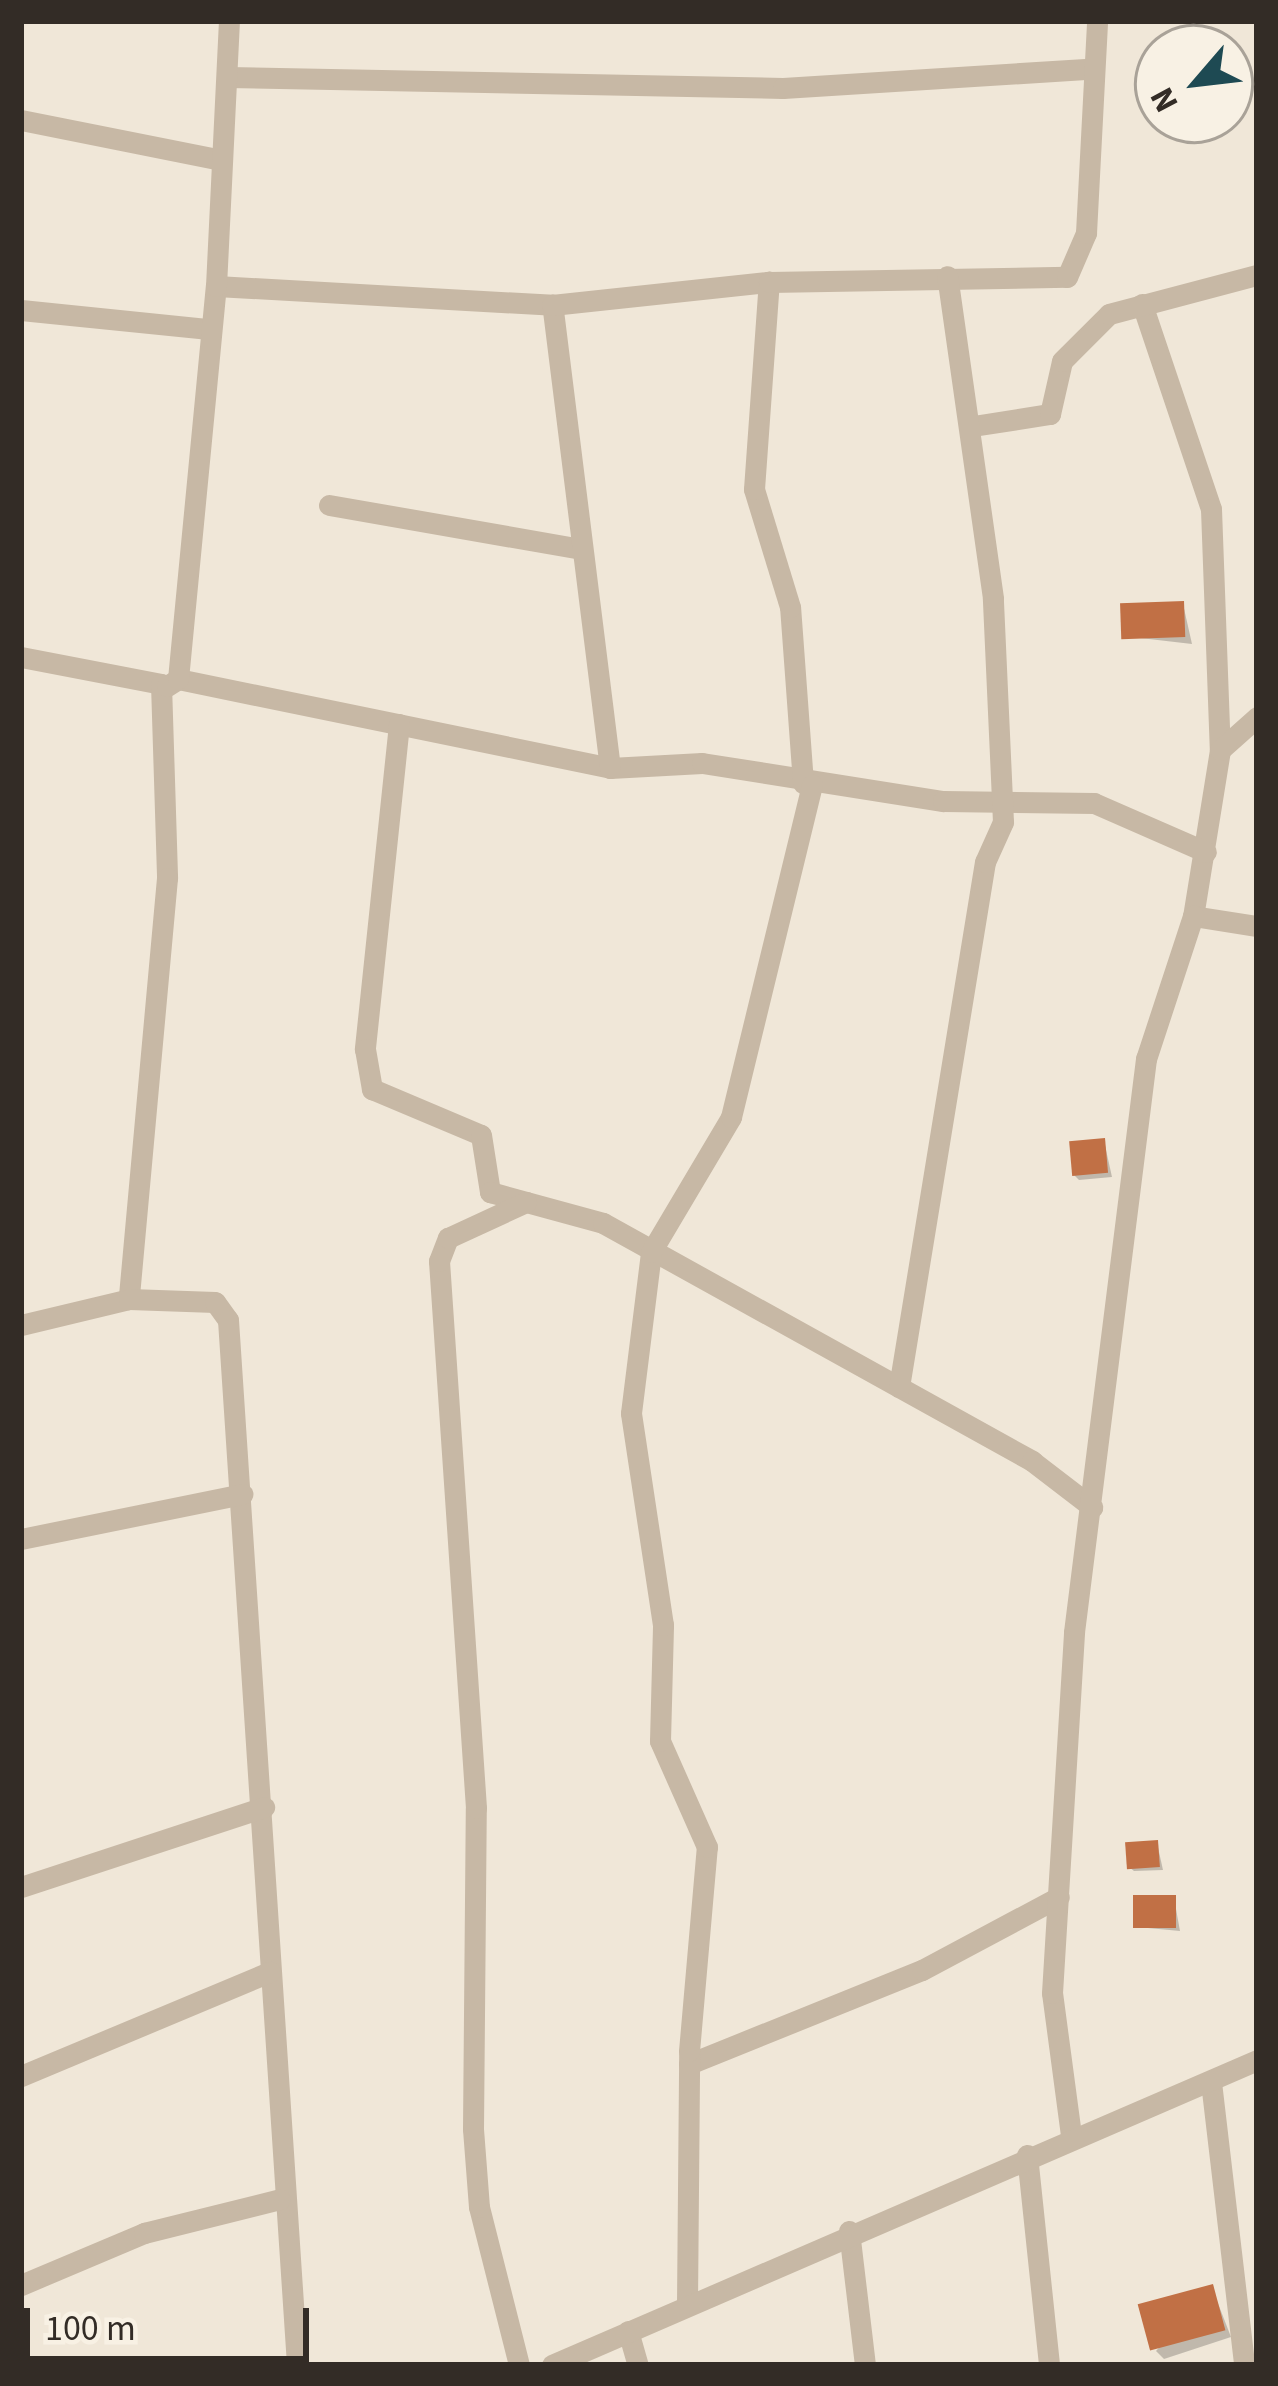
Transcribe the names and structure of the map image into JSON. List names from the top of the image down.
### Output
{
  "scale_bar": "100 m",
  "north": "bottom left"
}
